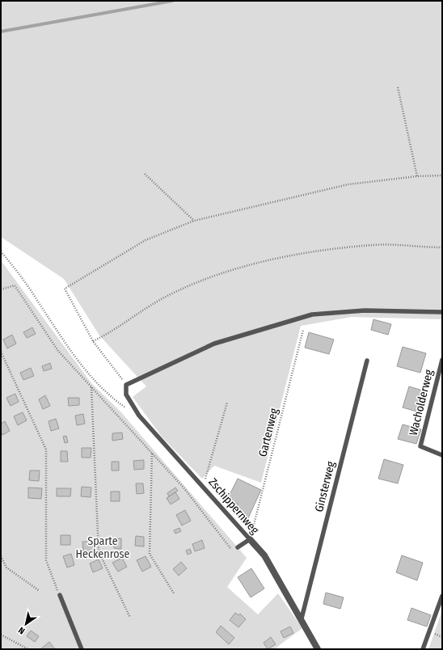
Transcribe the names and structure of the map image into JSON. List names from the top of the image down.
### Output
{
  "streets": {
    "street": ["Zschippernweg"],
    "lane": ["Wacholderweg", "Ginsterweg"],
    "path": ["Gartenweg"]
  },
  "crossings": [
    ["Gartenweg", "Zschippernweg"],
    ["Ginsterweg", "Zschippernweg"]
  ],
  "parks": ["Sparte Heckenrose"],
  "north": "bottom left"
}
